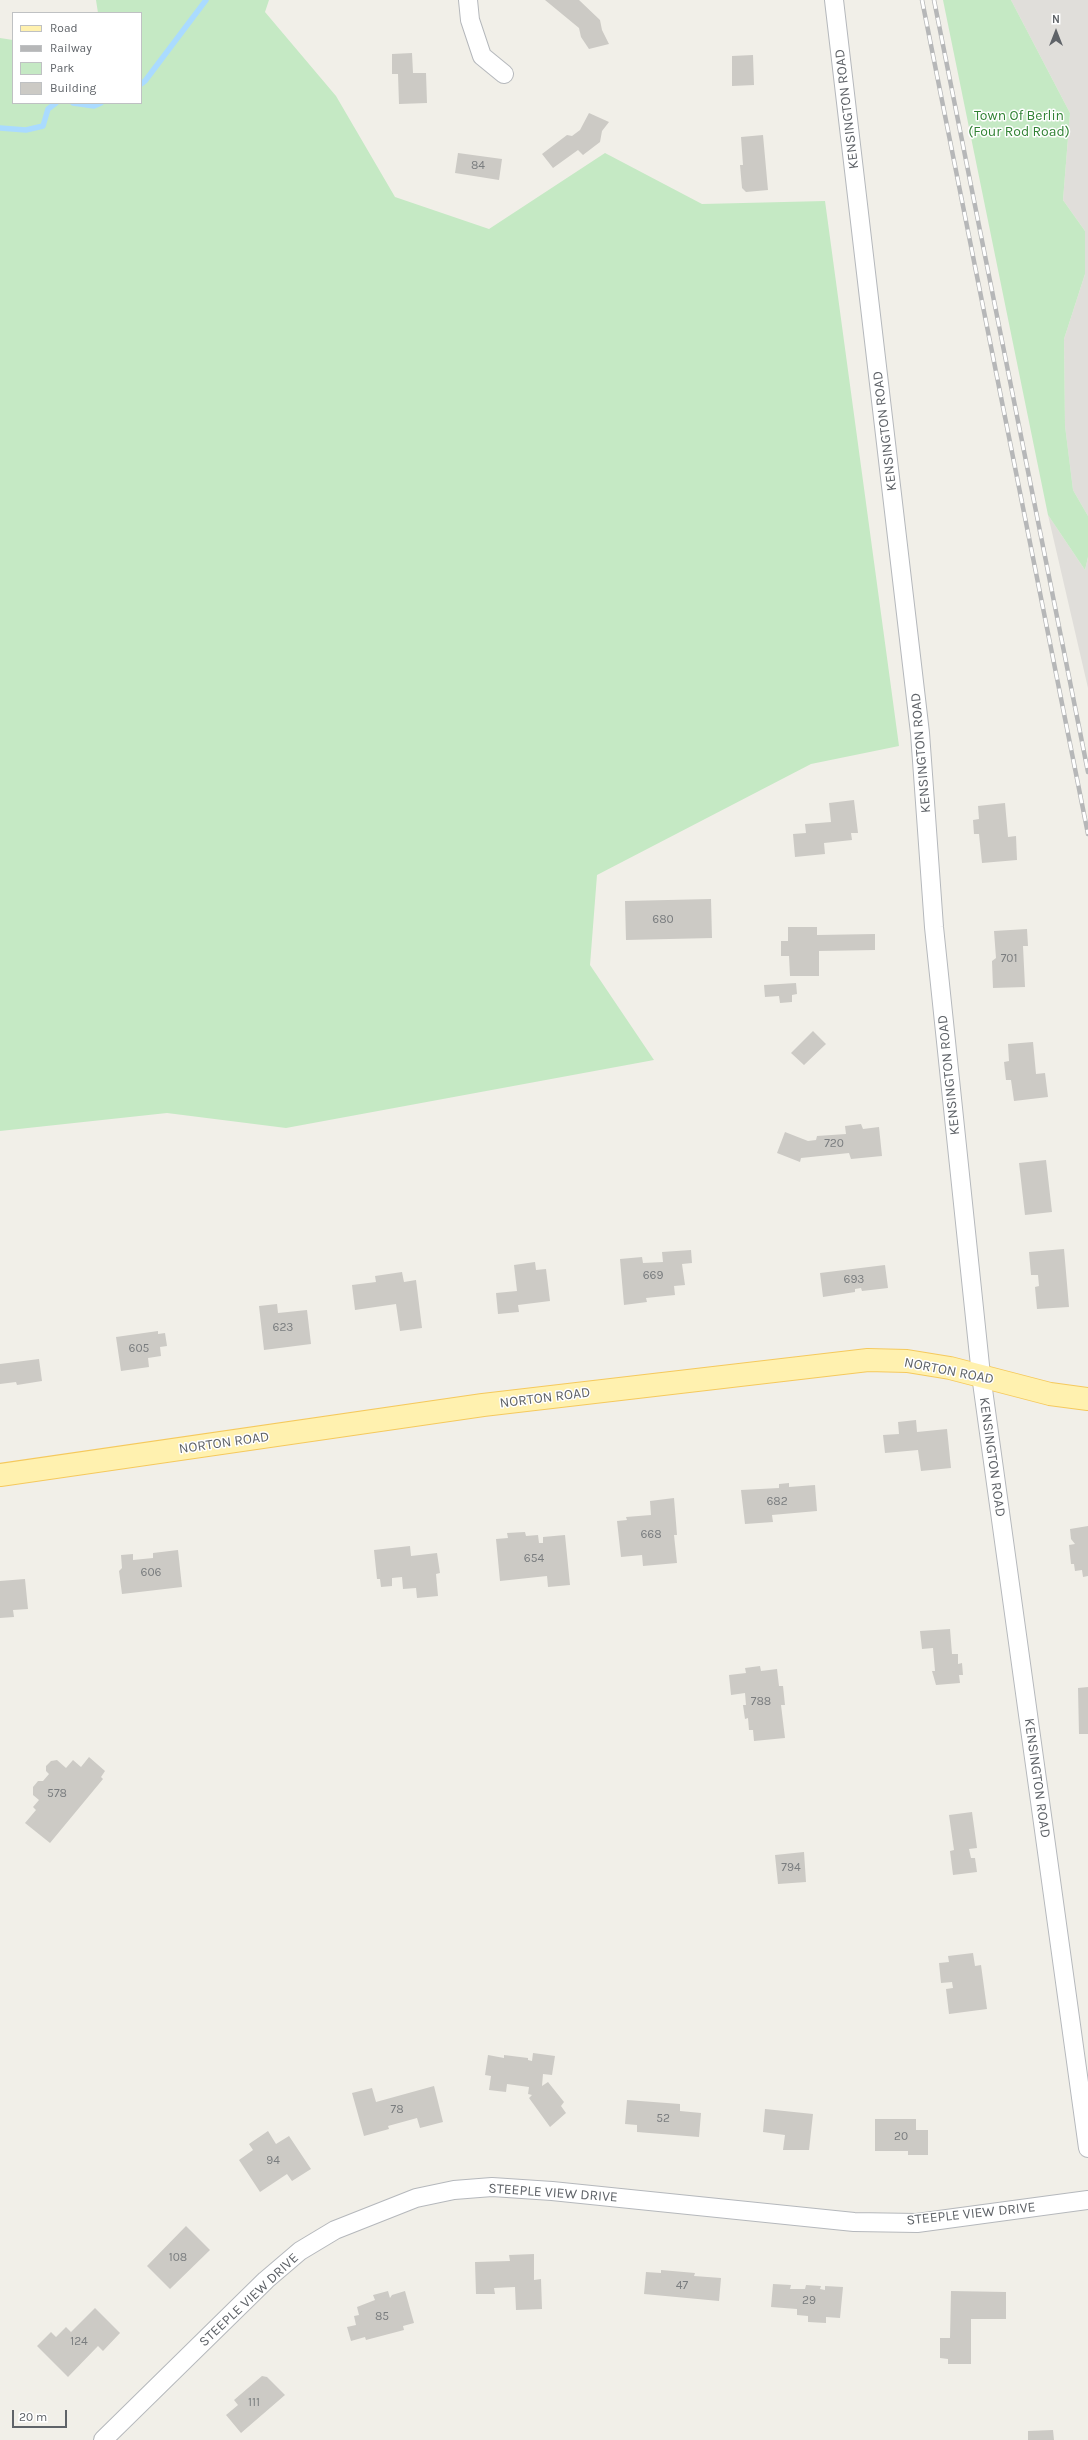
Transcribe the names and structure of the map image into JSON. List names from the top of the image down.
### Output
{
  "streets": {
    "main road": ["NORTON ROAD"],
    "street": ["KENSINGTON ROAD", "STEEPLE VIEW DRIVE"]
  },
  "crossings": [
    ["KENSINGTON ROAD", "NORTON ROAD"]
  ],
  "parks": ["Town Of Berlin (Four Rod Road)"],
  "house_numbers": [
    "84",
    "680",
    "701",
    "720",
    "669",
    "693",
    "623",
    "605",
    "682",
    "668",
    "654",
    "606",
    "788",
    "578",
    "794",
    "78",
    "52",
    "20",
    "94",
    "108",
    "47",
    "29",
    "85",
    "124",
    "111"
  ],
  "legend": [
    "Road",
    "Railway",
    "Park",
    "Building"
  ],
  "scale_bar": "20 m",
  "north": "top"
}
